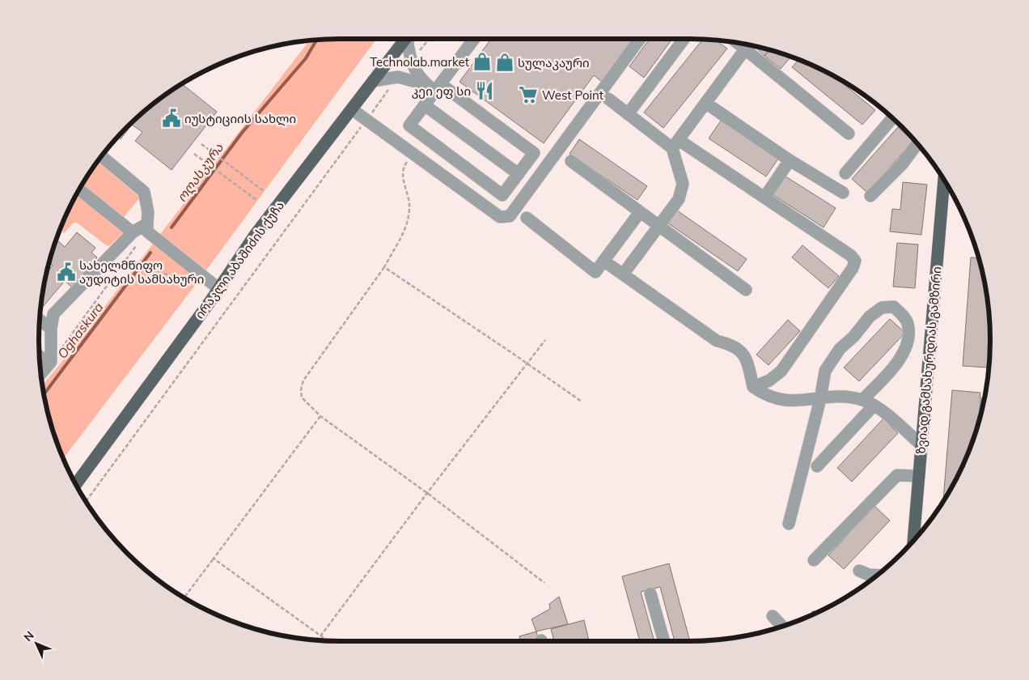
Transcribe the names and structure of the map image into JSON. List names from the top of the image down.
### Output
{
  "streets": {
    "main road": ["ირაკლი აბაშიძის ქუჩა", "ზვიად გამსახურდიას გამზირი"]
  },
  "water": ["ოღასკურა", "Oghaskura"],
  "places": {
    "shop": ["Technolab.market", "სულაკაური"],
    "restaurant": ["კეი ეფ სი"],
    "supermarket": ["West Point"],
    "public building": ["იუსტიციის სახლი", "სახელმწიფო აუდიტის სამსახური"]
  },
  "north": "top left"
}
